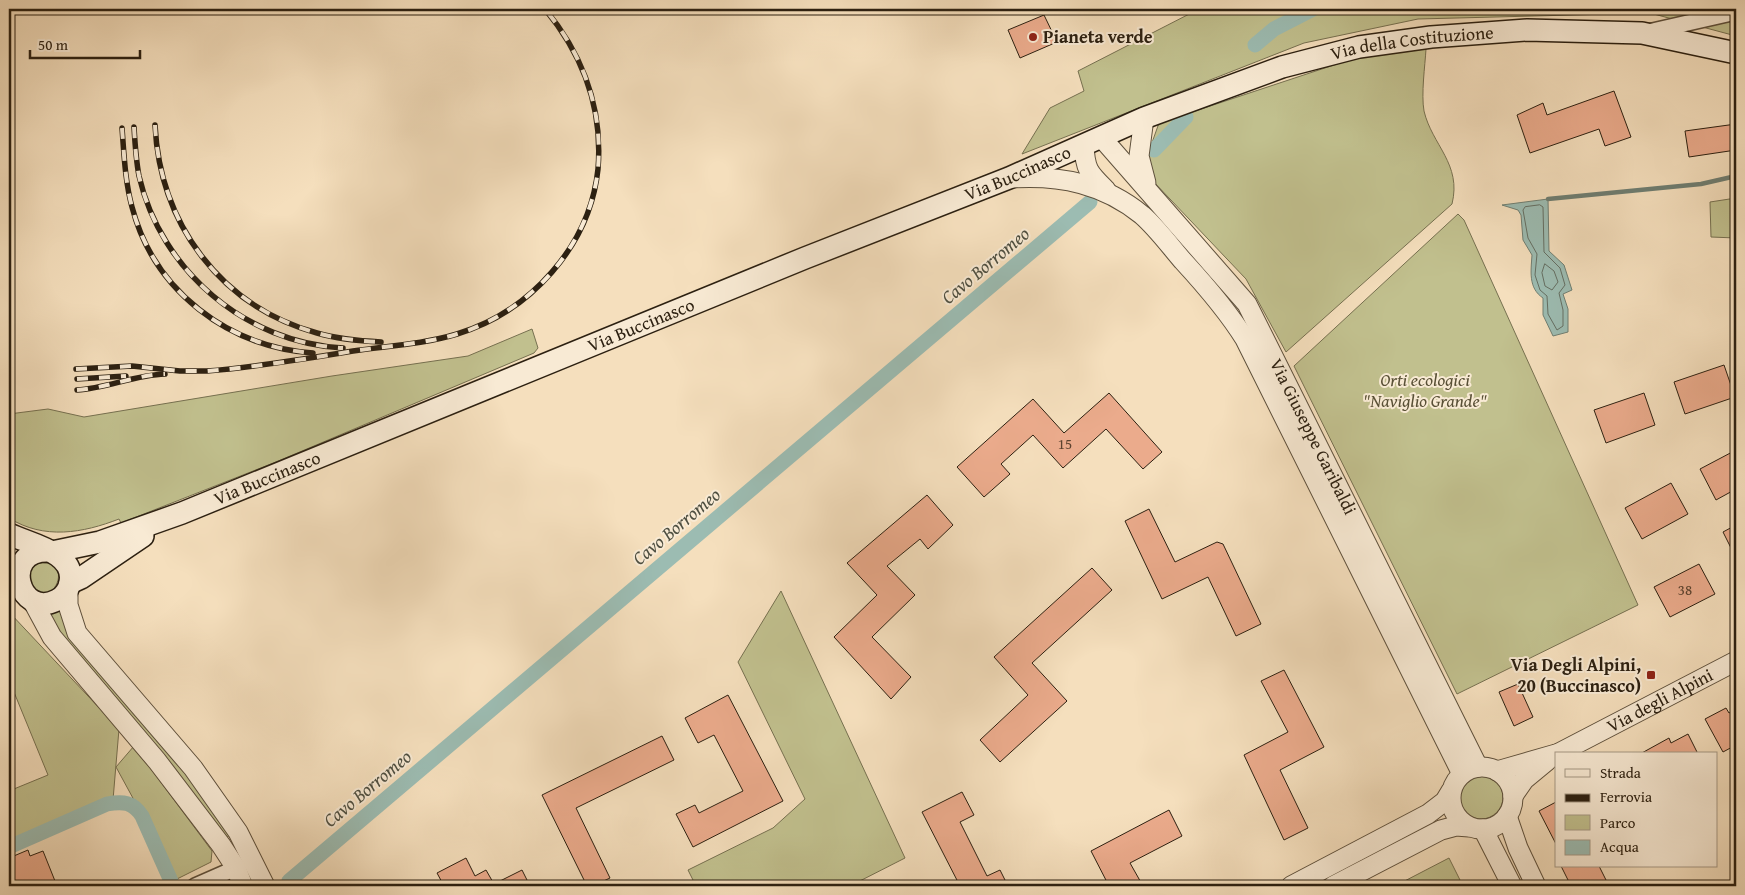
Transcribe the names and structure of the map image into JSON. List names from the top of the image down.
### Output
{
  "streets": {
    "main road": ["Via della Costituzione", "Via Buccinasco"],
    "street": ["Via Giuseppe Garibaldi", "Via degli Alpini"]
  },
  "crossings": [
    ["Via della Costituzione", "Via Buccinasco"],
    ["Via della Costituzione", "Via Giuseppe Garibaldi"],
    ["Via Buccinasco", "Via Giuseppe Garibaldi"],
    ["Via Giuseppe Garibaldi", "Via degli Alpini"]
  ],
  "water": ["Cavo Borromeo"],
  "parks": ["Orti ecologici \"Naviglio Grande\""],
  "places": {
    "other": ["Pianeta verde"],
    "transit": ["Via Degli Alpini, 20 (Buccinasco)"]
  },
  "house_numbers": ["15", "38"],
  "legend": [
    "Strada",
    "Ferrovia",
    "Parco",
    "Acqua"
  ],
  "scale_bar": "50 m"
}
